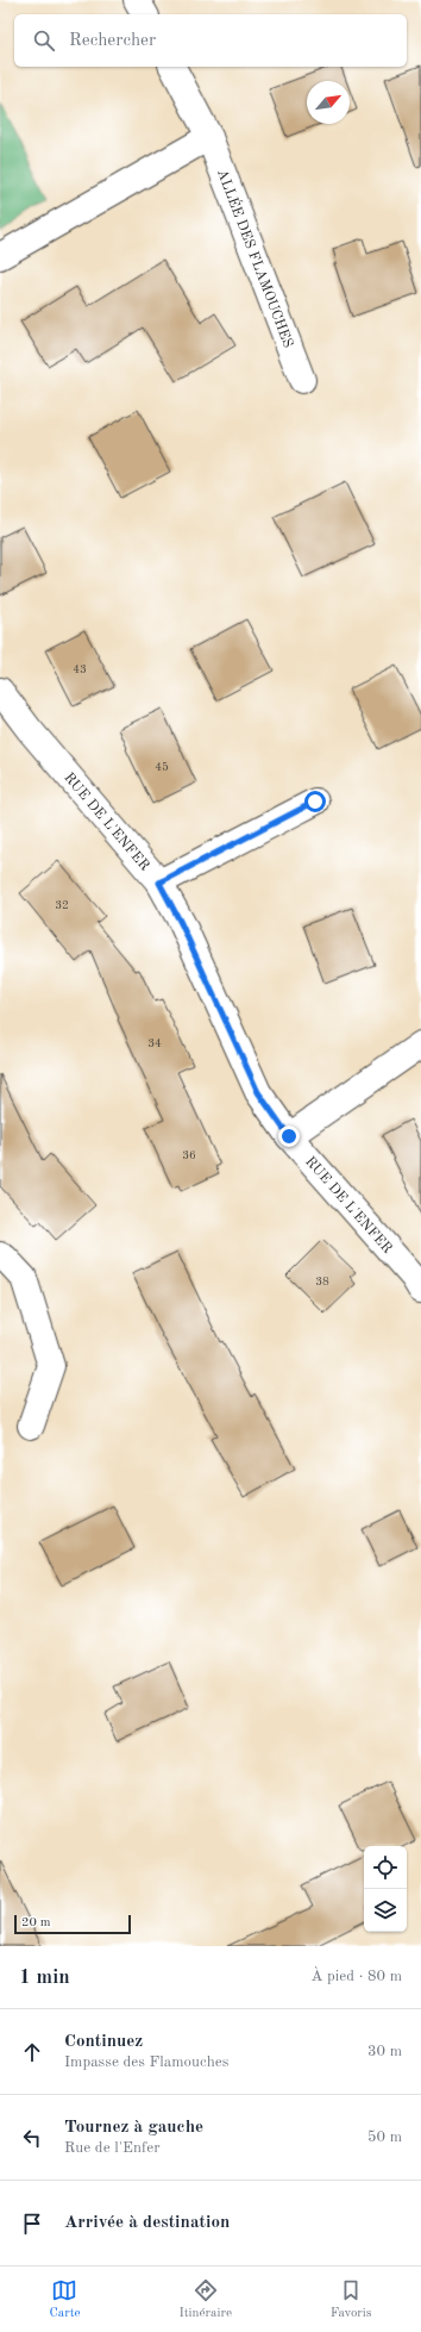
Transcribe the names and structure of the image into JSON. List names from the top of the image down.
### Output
{
  "streets": {
    "street": ["ALLÉE DES FLAMOUCHES", "RUE DE L'ENFER"]
  },
  "house_numbers": [
    "43",
    "45",
    "32",
    "34",
    "36",
    "38"
  ],
  "scale_bar": "20 m",
  "north": "top right",
  "page": {
    "search": "Rechercher",
    "scale": "20 m",
    "heading": ["1 min", "À pied · 80 m"],
    "list": [
      ["Continuez", "Impasse des Flamouches", "30 m"],
      ["Tournez à gauche", "Rue de l'Enfer", "50 m"],
      "Arrivée à destination"
    ],
    "nav": ["Carte", "Itinéraire", "Favoris"]
  }
}
